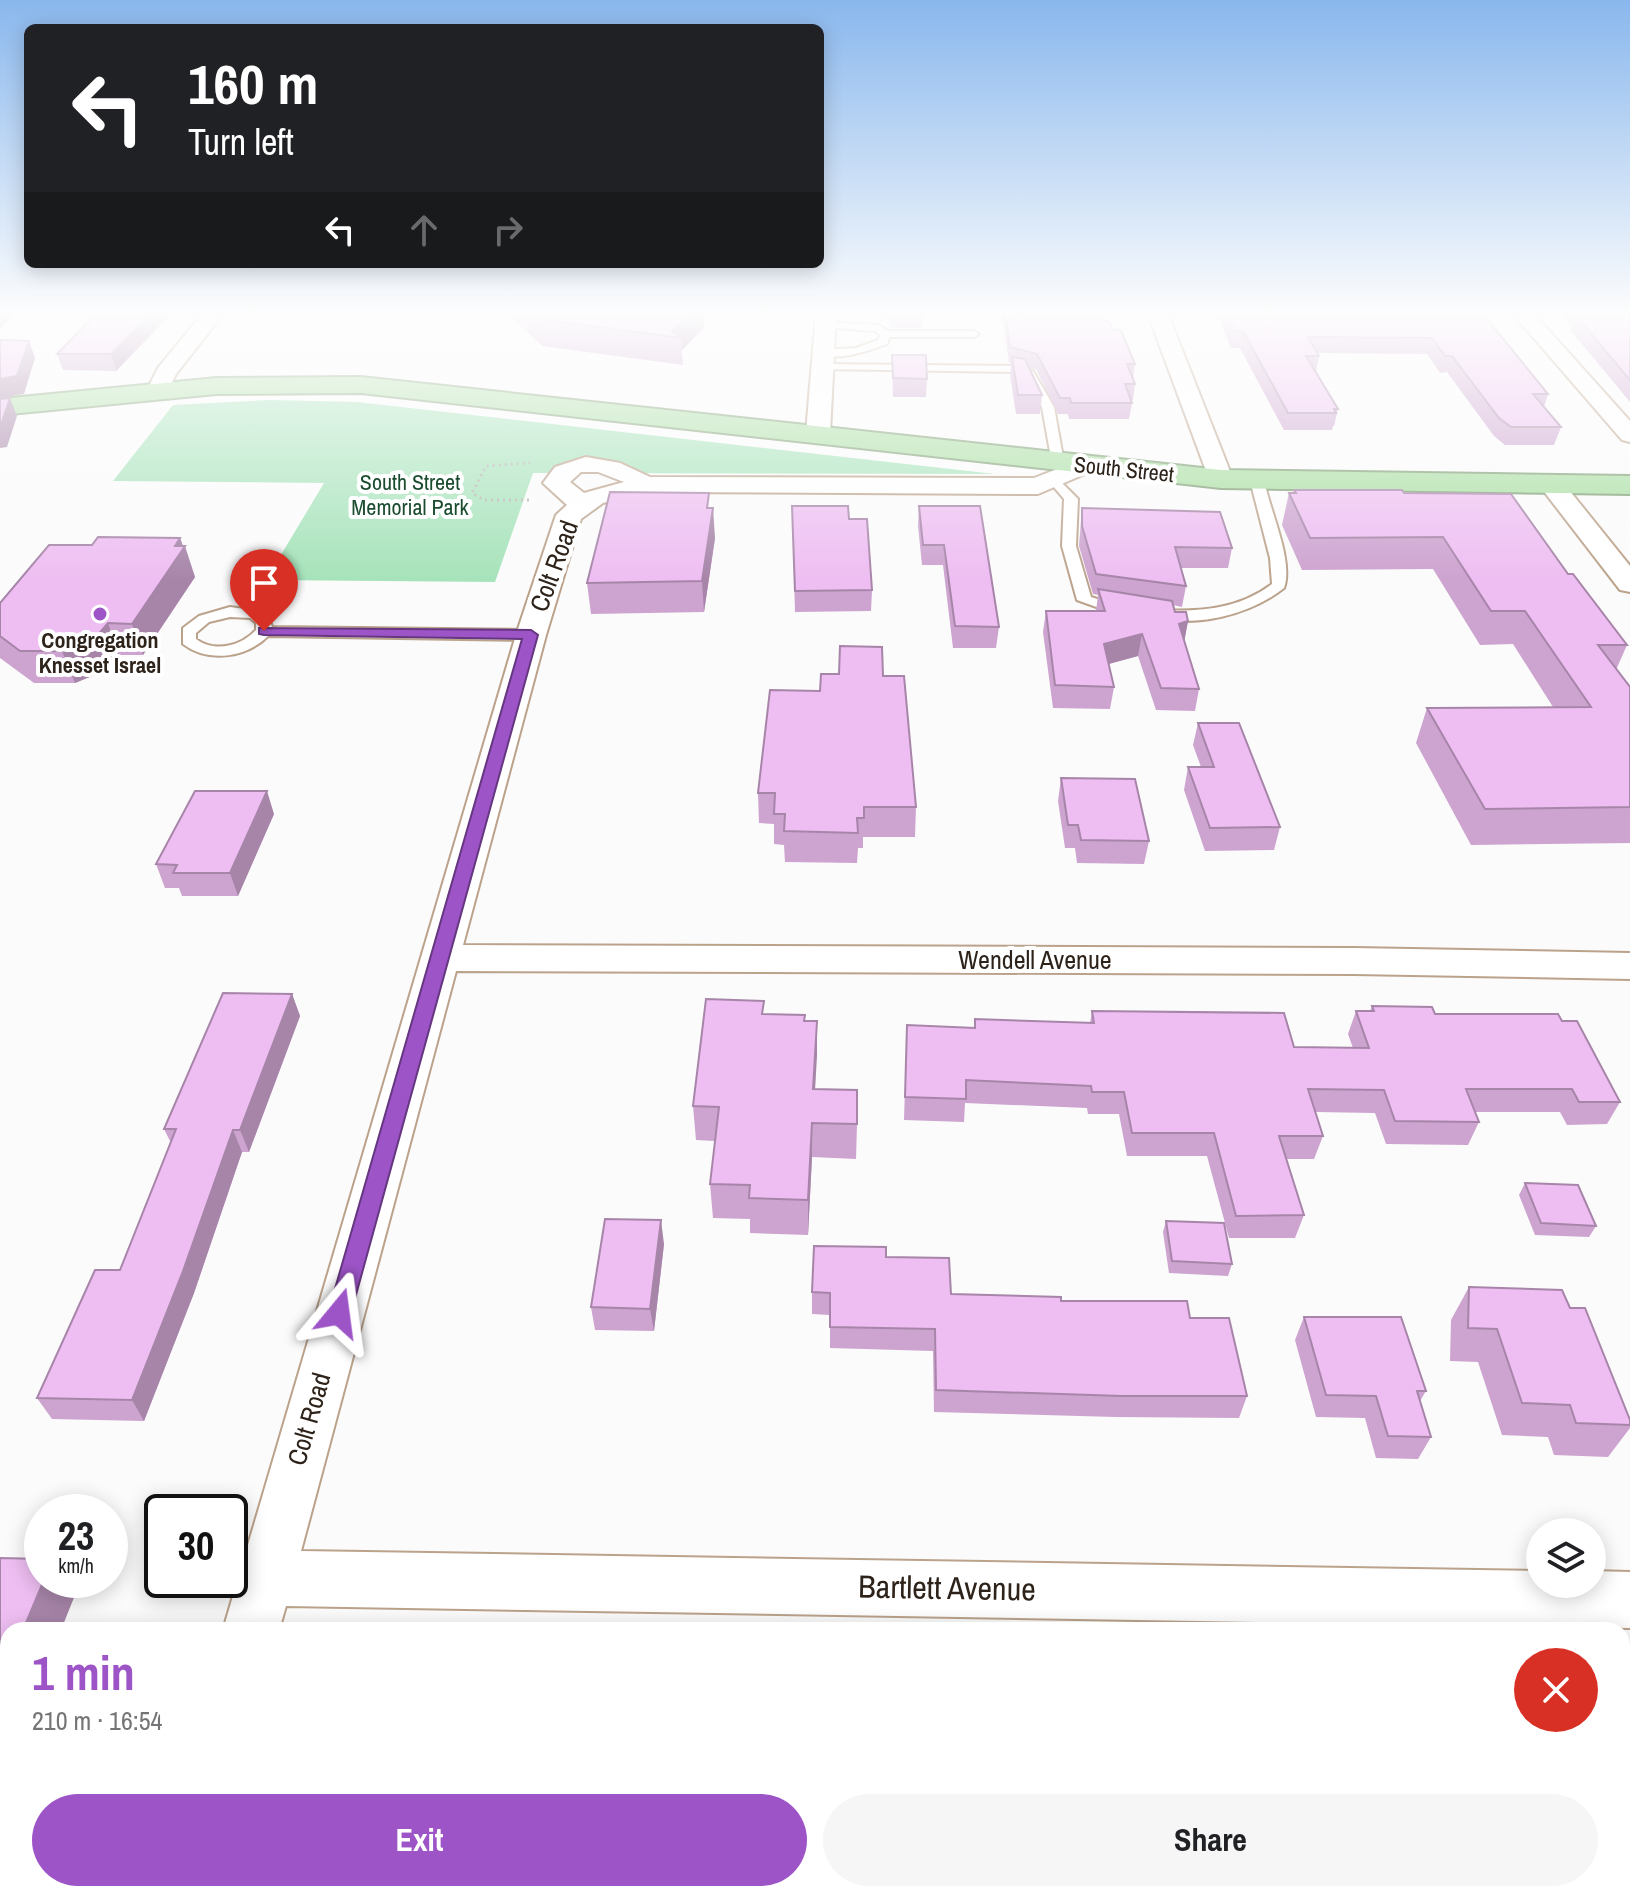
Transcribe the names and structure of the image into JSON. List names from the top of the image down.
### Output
{
  "streets": {
    "highway": ["South Street"],
    "street": ["Colt Road", "Wendell Avenue", "Bartlett Avenue"]
  },
  "crossings": [
    ["South Street", "Colt Road"],
    ["Colt Road", "Wendell Avenue"],
    ["Colt Road", "Bartlett Avenue"]
  ],
  "parks": ["South Street Memorial Park"],
  "places": ["Congregation Knesset Israel"],
  "page": {
    "turn": ["160 m", "Turn left"],
    "speed": "23 km/h",
    "limit": "30",
    "heading": ["1 min", "210 m · 16:54"],
    "buttons": ["Exit", "Share"]
  }
}
